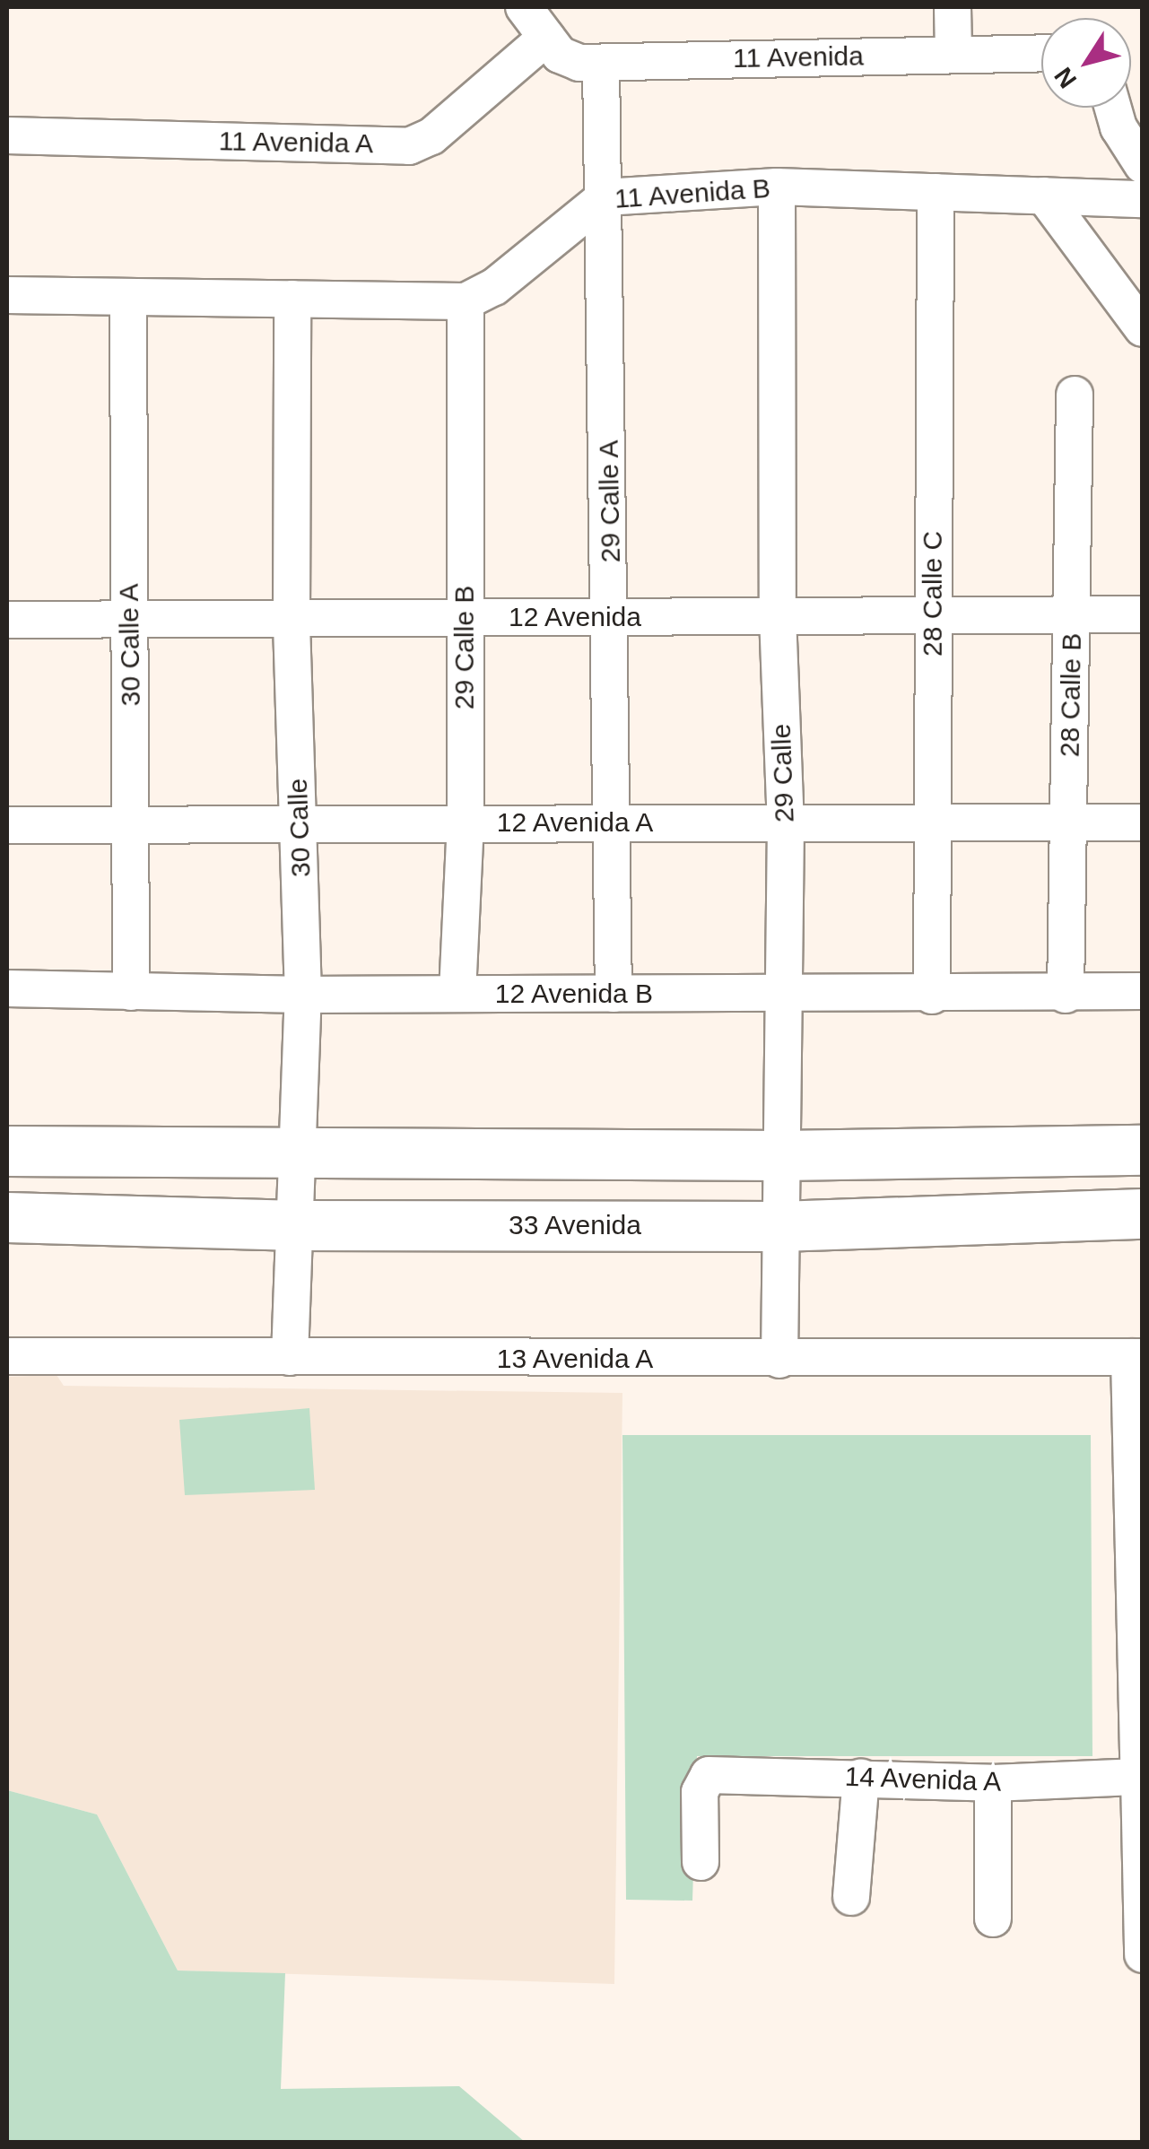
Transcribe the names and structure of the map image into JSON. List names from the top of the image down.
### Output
{
  "streets": {
    "street": [
      "11 Avenida",
      "11 Avenida A",
      "11 Avenida B",
      "29 Calle A",
      "28 Calle C",
      "12 Avenida",
      "30 Calle A",
      "29 Calle B",
      "28 Calle B",
      "29 Calle",
      "12 Avenida A",
      "30 Calle",
      "12 Avenida B",
      "33 Avenida",
      "13 Avenida A",
      "14 Avenida A"
    ]
  },
  "crossings": [
    ["11 Avenida", "11 Avenida A"],
    ["11 Avenida", "29 Calle A"],
    ["11 Avenida B", "29 Calle A"],
    ["11 Avenida B", "28 Calle C"],
    ["11 Avenida B", "29 Calle B"],
    ["11 Avenida B", "29 Calle"],
    ["29 Calle A", "12 Avenida"],
    ["29 Calle A", "12 Avenida A"],
    ["29 Calle A", "12 Avenida B"],
    ["28 Calle C", "12 Avenida"],
    ["28 Calle C", "12 Avenida A"],
    ["28 Calle C", "12 Avenida B"],
    ["12 Avenida", "30 Calle A"],
    ["12 Avenida", "29 Calle B"],
    ["12 Avenida", "28 Calle B"],
    ["12 Avenida", "29 Calle"],
    ["12 Avenida", "30 Calle"],
    ["30 Calle A", "12 Avenida A"],
    ["30 Calle A", "12 Avenida B"],
    ["29 Calle B", "12 Avenida A"],
    ["29 Calle B", "12 Avenida B"],
    ["28 Calle B", "12 Avenida A"],
    ["28 Calle B", "12 Avenida B"],
    ["29 Calle", "12 Avenida A"],
    ["29 Calle", "12 Avenida B"],
    ["29 Calle", "33 Avenida"],
    ["29 Calle", "13 Avenida A"],
    ["12 Avenida A", "30 Calle"],
    ["30 Calle", "12 Avenida B"],
    ["30 Calle", "33 Avenida"],
    ["30 Calle", "13 Avenida A"]
  ],
  "north": "bottom left"
}
